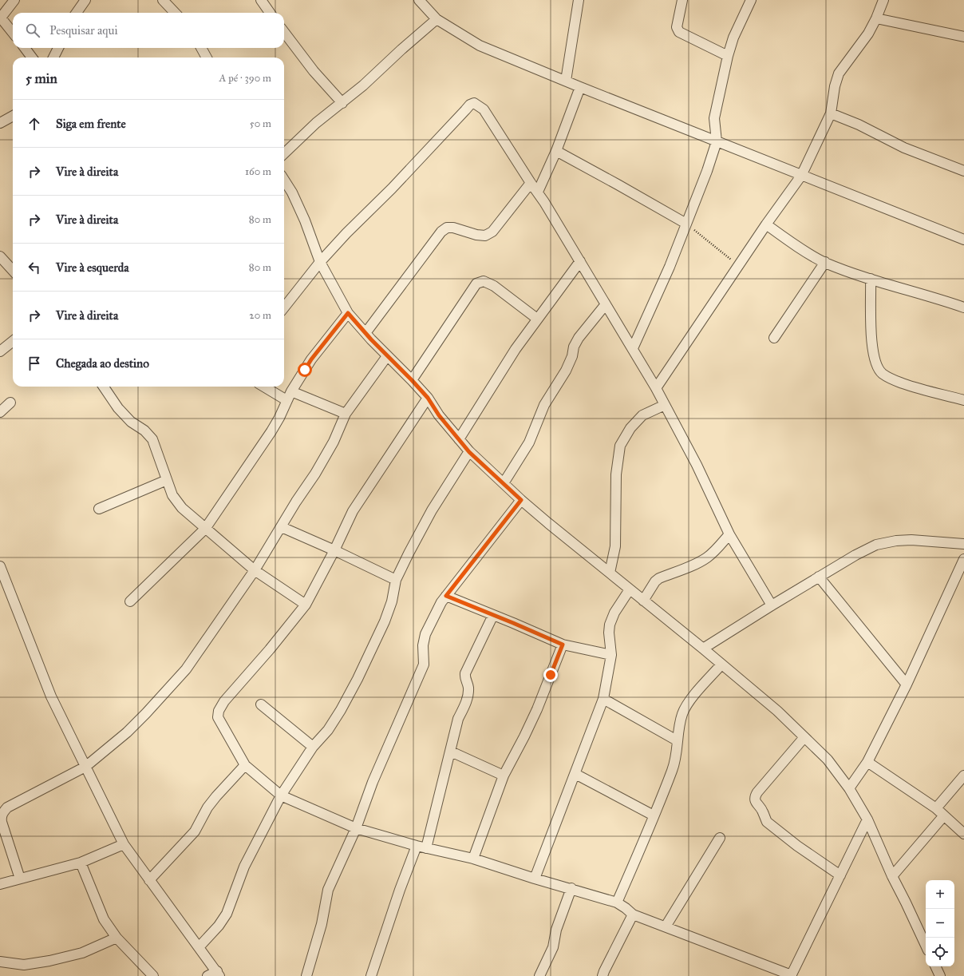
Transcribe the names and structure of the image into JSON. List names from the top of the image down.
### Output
{
  "page": {
    "search": "Pesquisar aqui",
    "heading": ["5 min", "A pé · 390 m"],
    "list": [
      ["Siga em frente", "50 m"],
      ["Vire à direita", "160 m"],
      ["Vire à direita", "80 m"],
      ["Vire à esquerda", "80 m"],
      ["Vire à direita", "20 m"],
      "Chegada ao destino"
    ],
    "map_buttons": ["+", "−"]
  }
}
